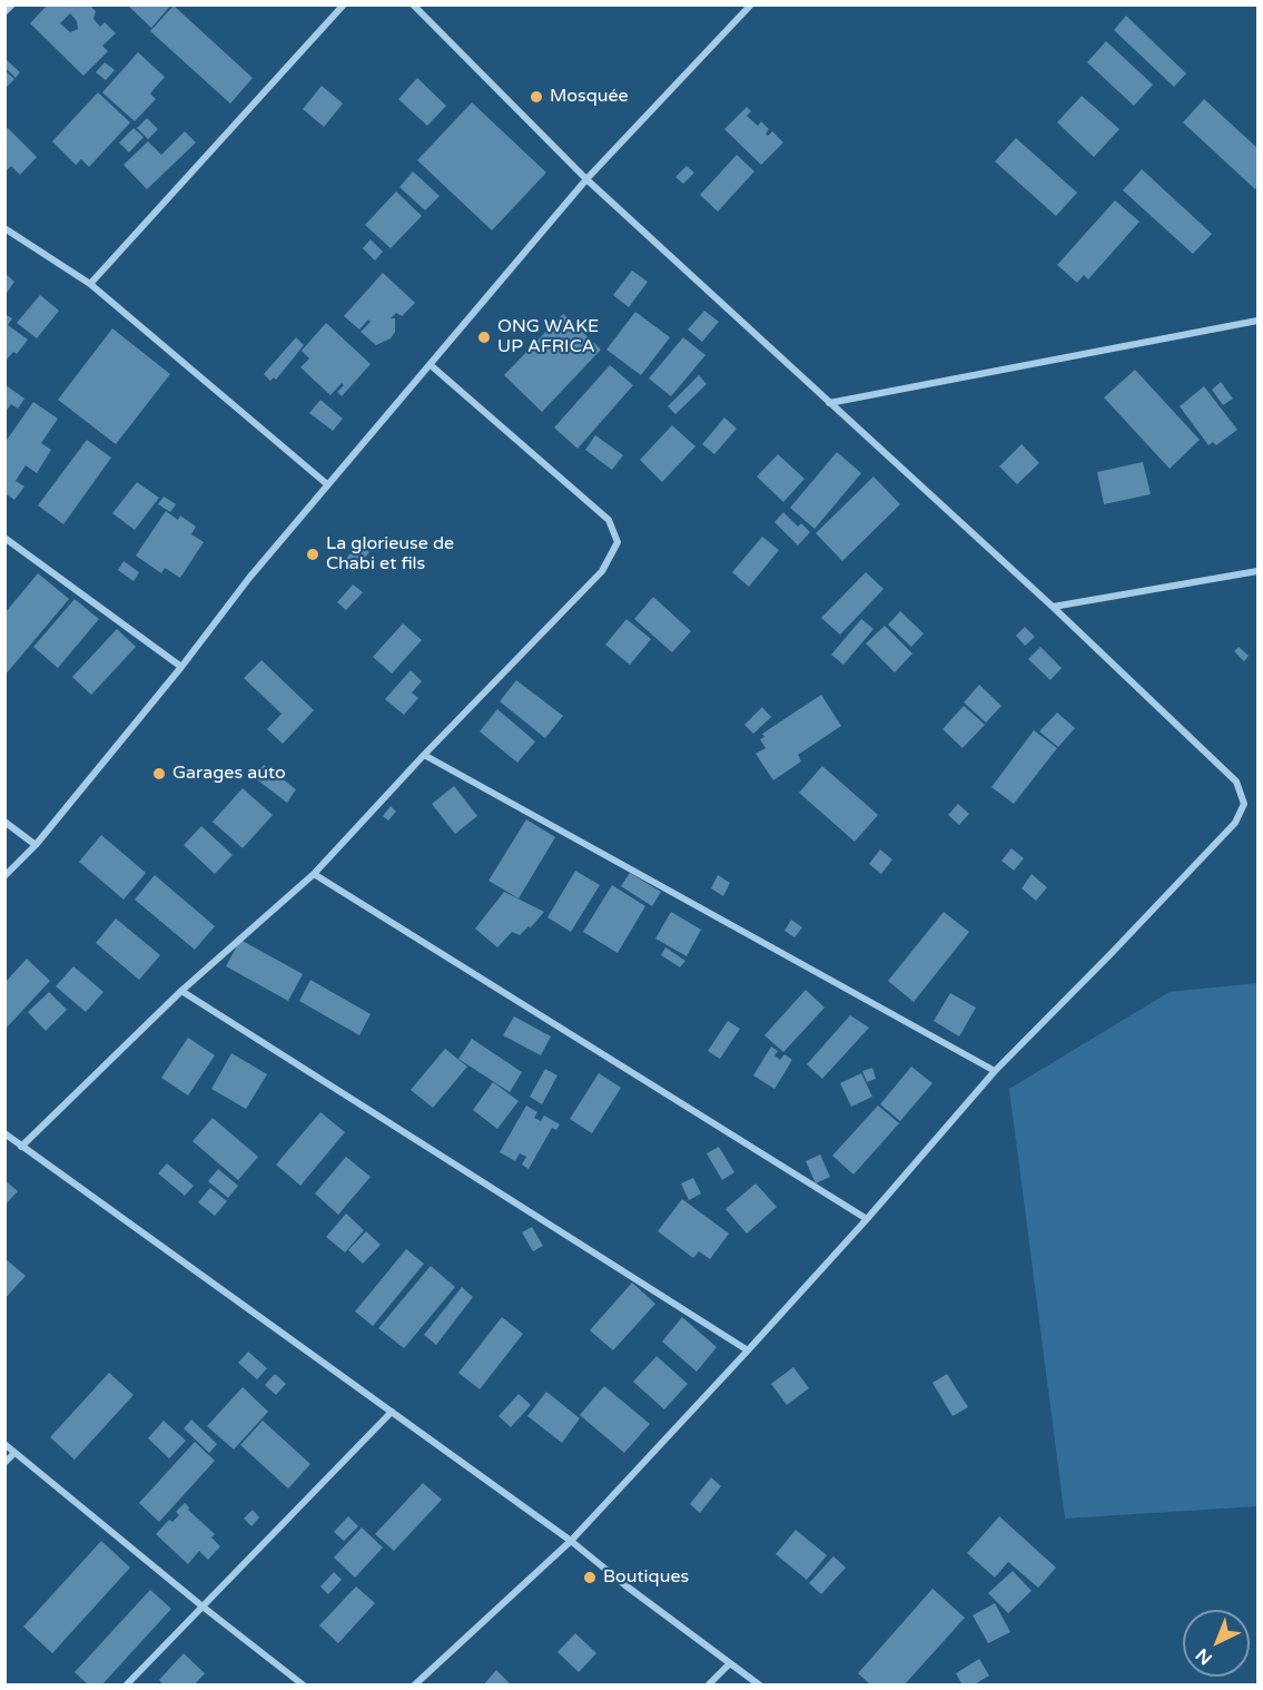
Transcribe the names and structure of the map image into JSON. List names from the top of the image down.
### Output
{
  "places": [
    "Mosquée",
    "ONG WAKE UP AFRICA",
    "La glorieuse de Chabi et fils",
    "Garages auto",
    "Boutiques"
  ],
  "north": "bottom left"
}
